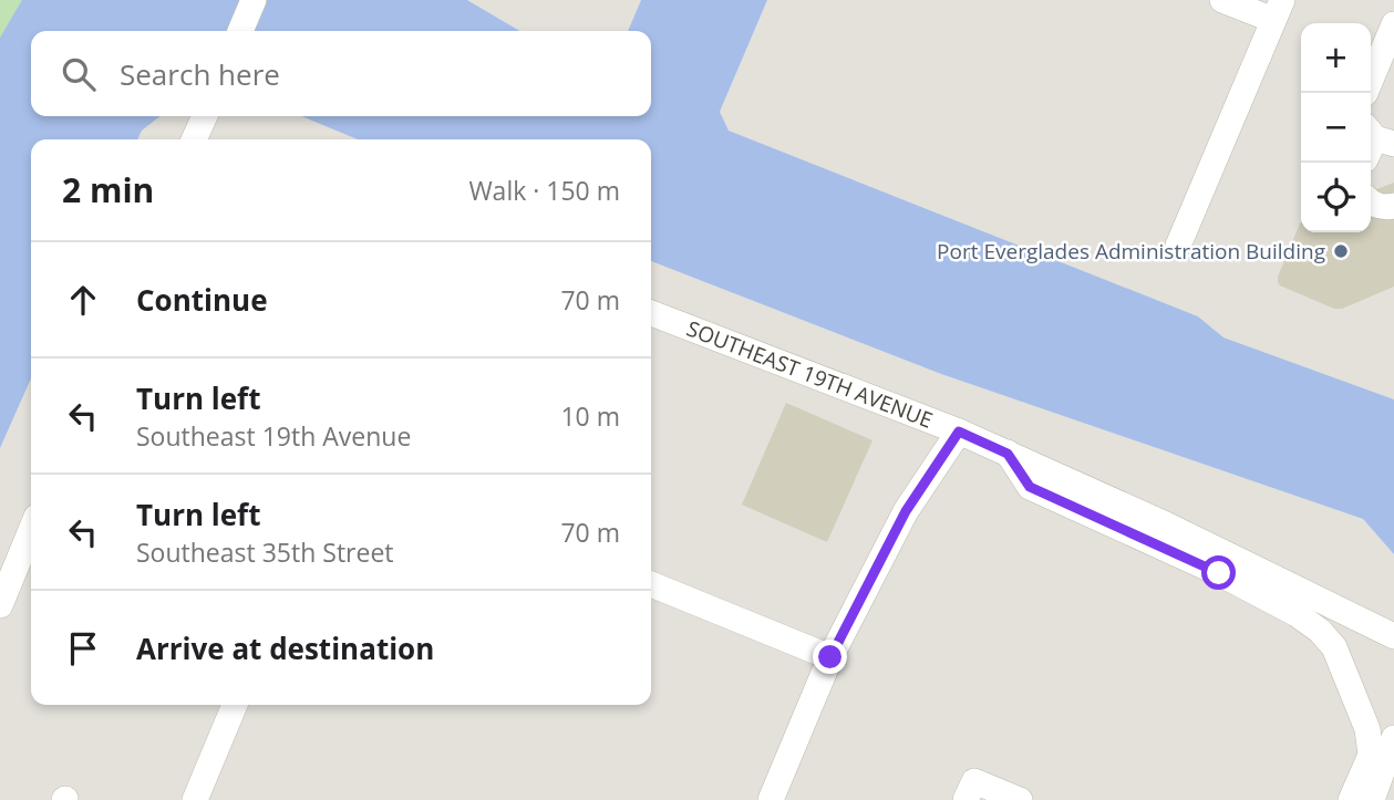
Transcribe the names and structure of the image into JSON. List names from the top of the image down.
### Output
{
  "streets": {
    "street": ["SOUTHEAST 19TH AVENUE"]
  },
  "places": ["Port Everglades Administration Building"],
  "page": {
    "map_buttons": ["+", "−"],
    "search": "Search here",
    "heading": ["2 min", "Walk · 150 m"],
    "list": [
      ["Continue", "70 m"],
      ["Turn left", "Southeast 19th Avenue", "10 m"],
      ["Turn left", "Southeast 35th Street", "70 m"],
      "Arrive at destination"
    ]
  }
}
